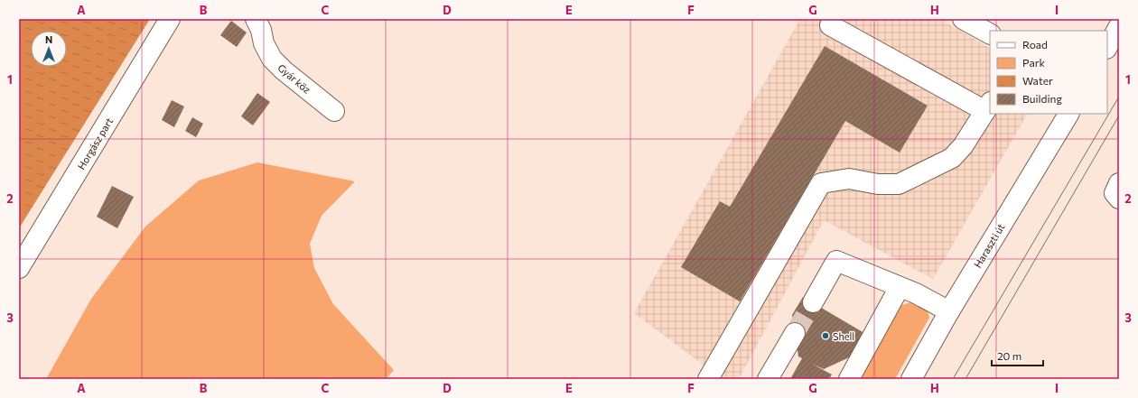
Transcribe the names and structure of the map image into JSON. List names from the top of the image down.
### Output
{
  "streets": {
    "main road": ["Gyár köz", "Horgász part", "Haraszti út"]
  },
  "places": ["Shell"],
  "legend": [
    "Road",
    "Park",
    "Water",
    "Building"
  ],
  "scale_bar": "20 m",
  "north": "top",
  "grid": {
    "columns": [
      "A",
      "B",
      "C",
      "D",
      "E",
      "F",
      "G",
      "H",
      "I"
    ],
    "rows": ["1", "2", "3"]
  }
}
